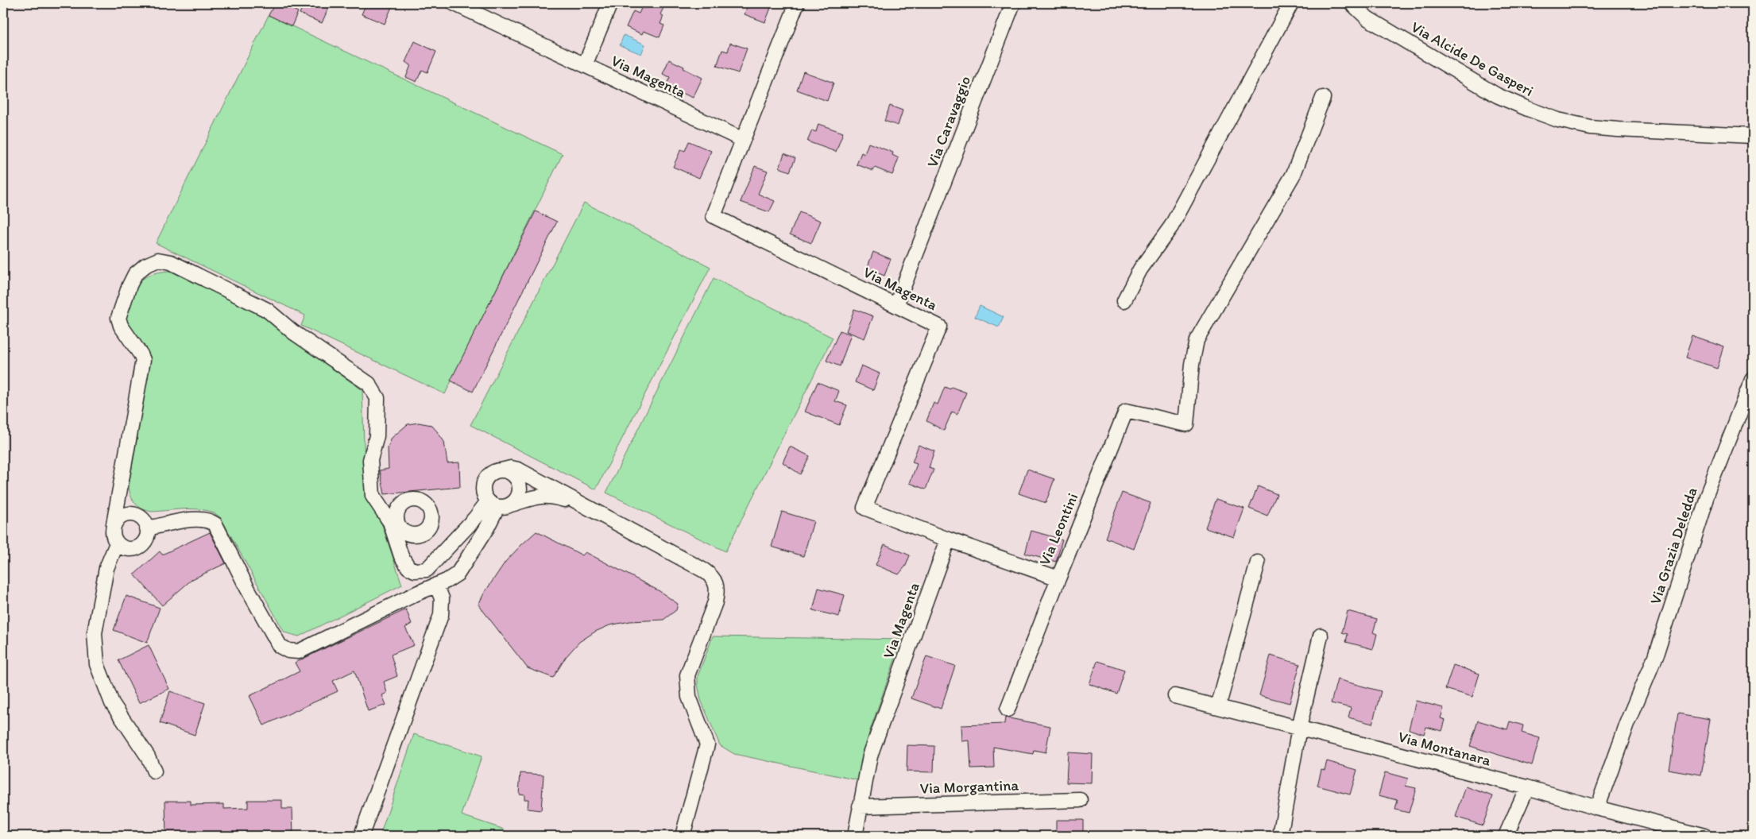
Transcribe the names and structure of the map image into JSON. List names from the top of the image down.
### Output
{
  "streets": {
    "street": [
      "Via Alcide De Gasperi",
      "Via Magenta",
      "Via Caravaggio",
      "Via Leontini",
      "Via Grazia Deledda",
      "Via Montanara",
      "Via Morgantina"
    ]
  },
  "crossings": [
    ["Via Magenta", "Via Caravaggio"],
    ["Via Magenta", "Via Leontini"],
    ["Via Magenta", "Via Morgantina"],
    ["Via Grazia Deledda", "Via Montanara"]
  ]
}
